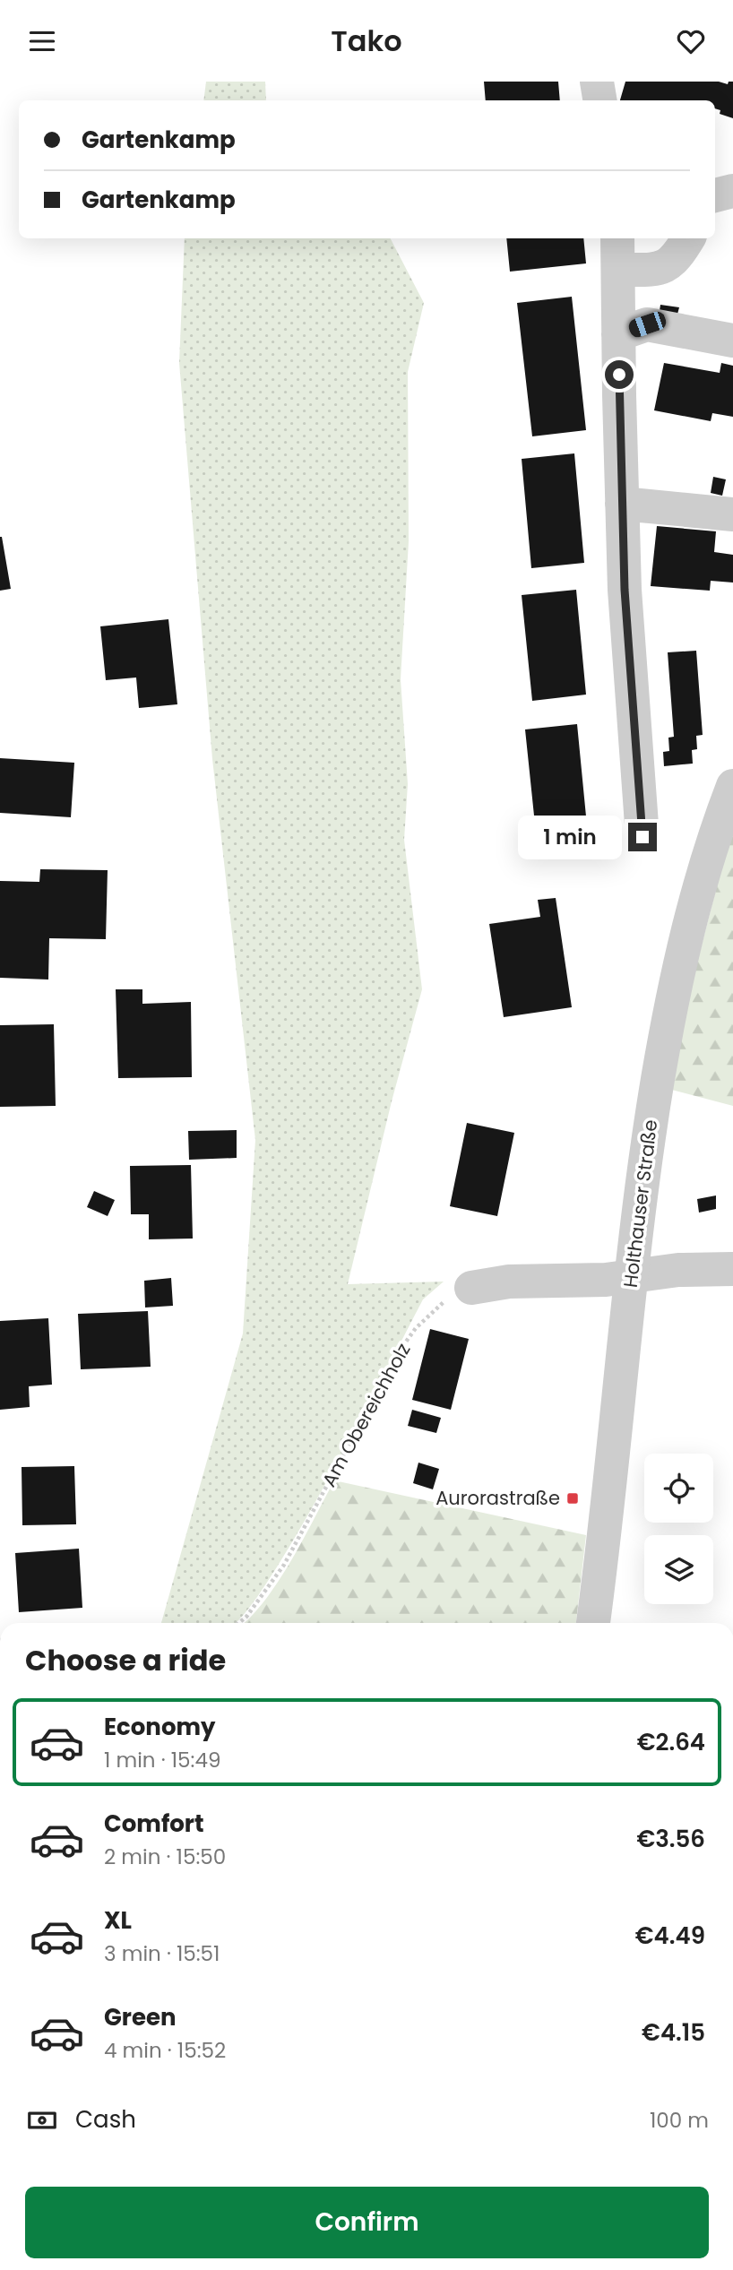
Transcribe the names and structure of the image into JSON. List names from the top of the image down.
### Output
{
  "streets": {
    "street": ["Holthauser Straße"],
    "path": ["Am Obereichholz"]
  },
  "places": {
    "transit": ["Aurorastraße"]
  },
  "page": {
    "header": "Tako",
    "banner": ["Gartenkamp", "Gartenkamp"],
    "bubble": "1 min",
    "heading": "Choose a ride",
    "list": [
      {
        "name": "Economy",
        "note": "1 min · 15:49",
        "value": "€2.64"
      },
      {
        "name": "Comfort",
        "note": "2 min · 15:50",
        "value": "€3.56"
      },
      {
        "name": "XL",
        "note": "3 min · 15:51",
        "value": "€4.49"
      },
      {
        "name": "Green",
        "note": "4 min · 15:52",
        "value": "€4.15"
      }
    ],
    "pay": ["Cash", "100 m"],
    "buttons": "Confirm"
  }
}
